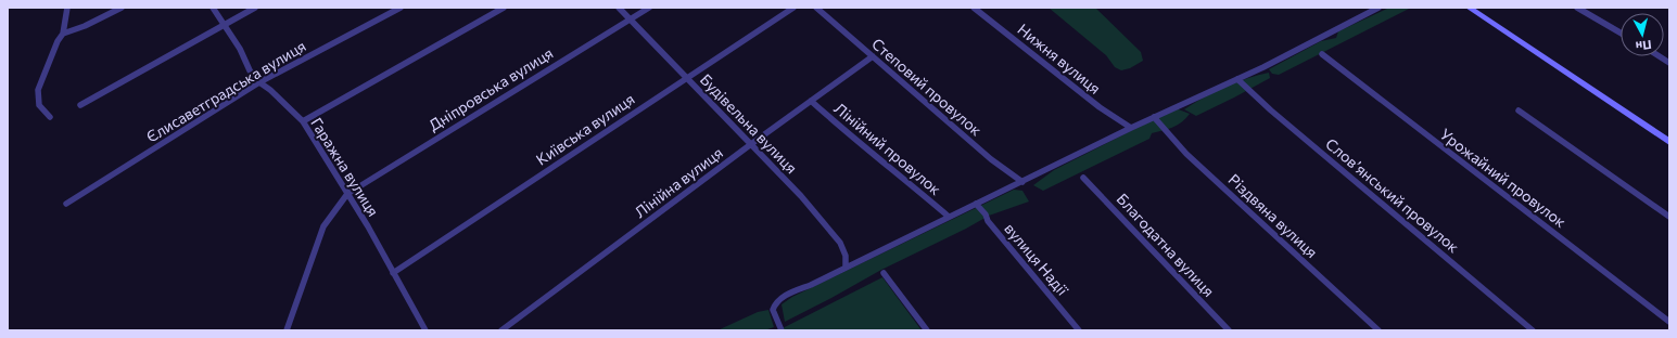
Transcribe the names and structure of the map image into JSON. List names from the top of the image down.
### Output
{
  "streets": {
    "street": [
      "Нижня вулиця",
      "Степовий провулок",
      "Дніпровська вулиця",
      "Єлисаветградська вулиця",
      "Будівельна вулиця",
      "Київська вулиця",
      "Лінійний провулок",
      "Гаражна вулиця",
      "Урожайний провулок",
      "Лінійна вулиця",
      "Словʼянський провулок",
      "Різдвяна вулиця",
      "Благодатна вулиця",
      "вулиця Надії"
    ]
  },
  "crossings": [
    ["Степовий провулок", "Лінійна вулиця"],
    ["Дніпровська вулиця", "Будівельна вулиця"],
    ["Дніпровська вулиця", "Гаражна вулиця"],
    ["Єлисаветградська вулиця", "Гаражна вулиця"],
    ["Будівельна вулиця", "Київська вулиця"],
    ["Будівельна вулиця", "Лінійна вулиця"],
    ["Київська вулиця", "Гаражна вулиця"],
    ["Лінійний провулок", "Лінійна вулиця"]
  ],
  "north": "bottom"
}
